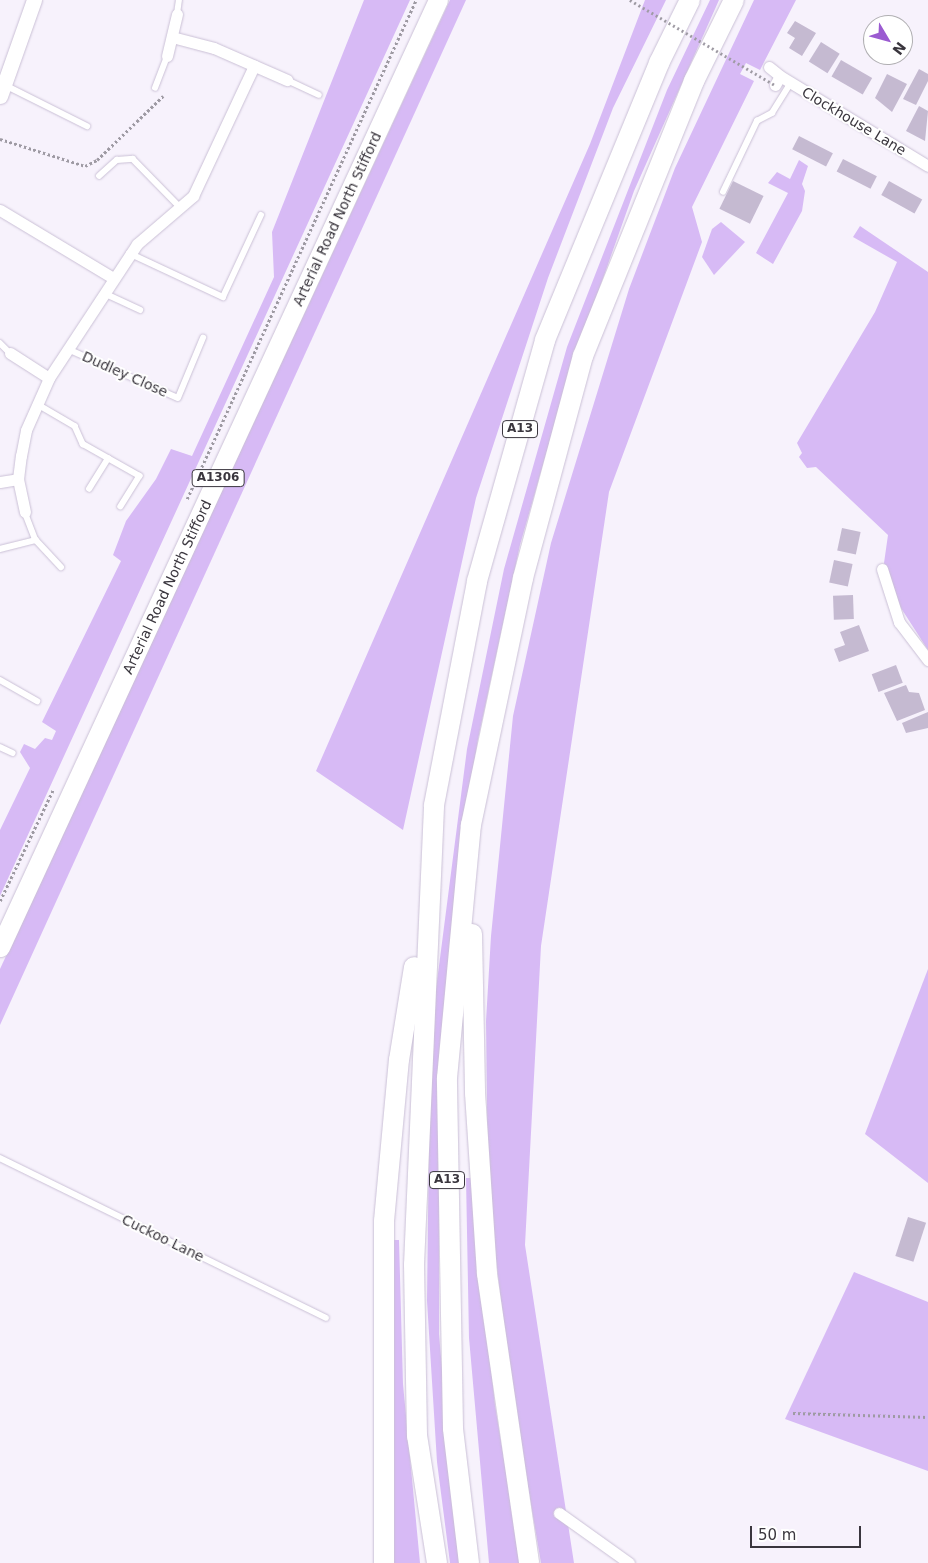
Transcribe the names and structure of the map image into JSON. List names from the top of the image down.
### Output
{
  "streets": {
    "highway": ["A13"],
    "main road": ["Arterial Road North Stifford", "A1306"],
    "street": ["Clockhouse Lane", "Dudley Close"],
    "lane": ["Cuckoo Lane"]
  },
  "scale_bar": "50 m",
  "north": "bottom right"
}
